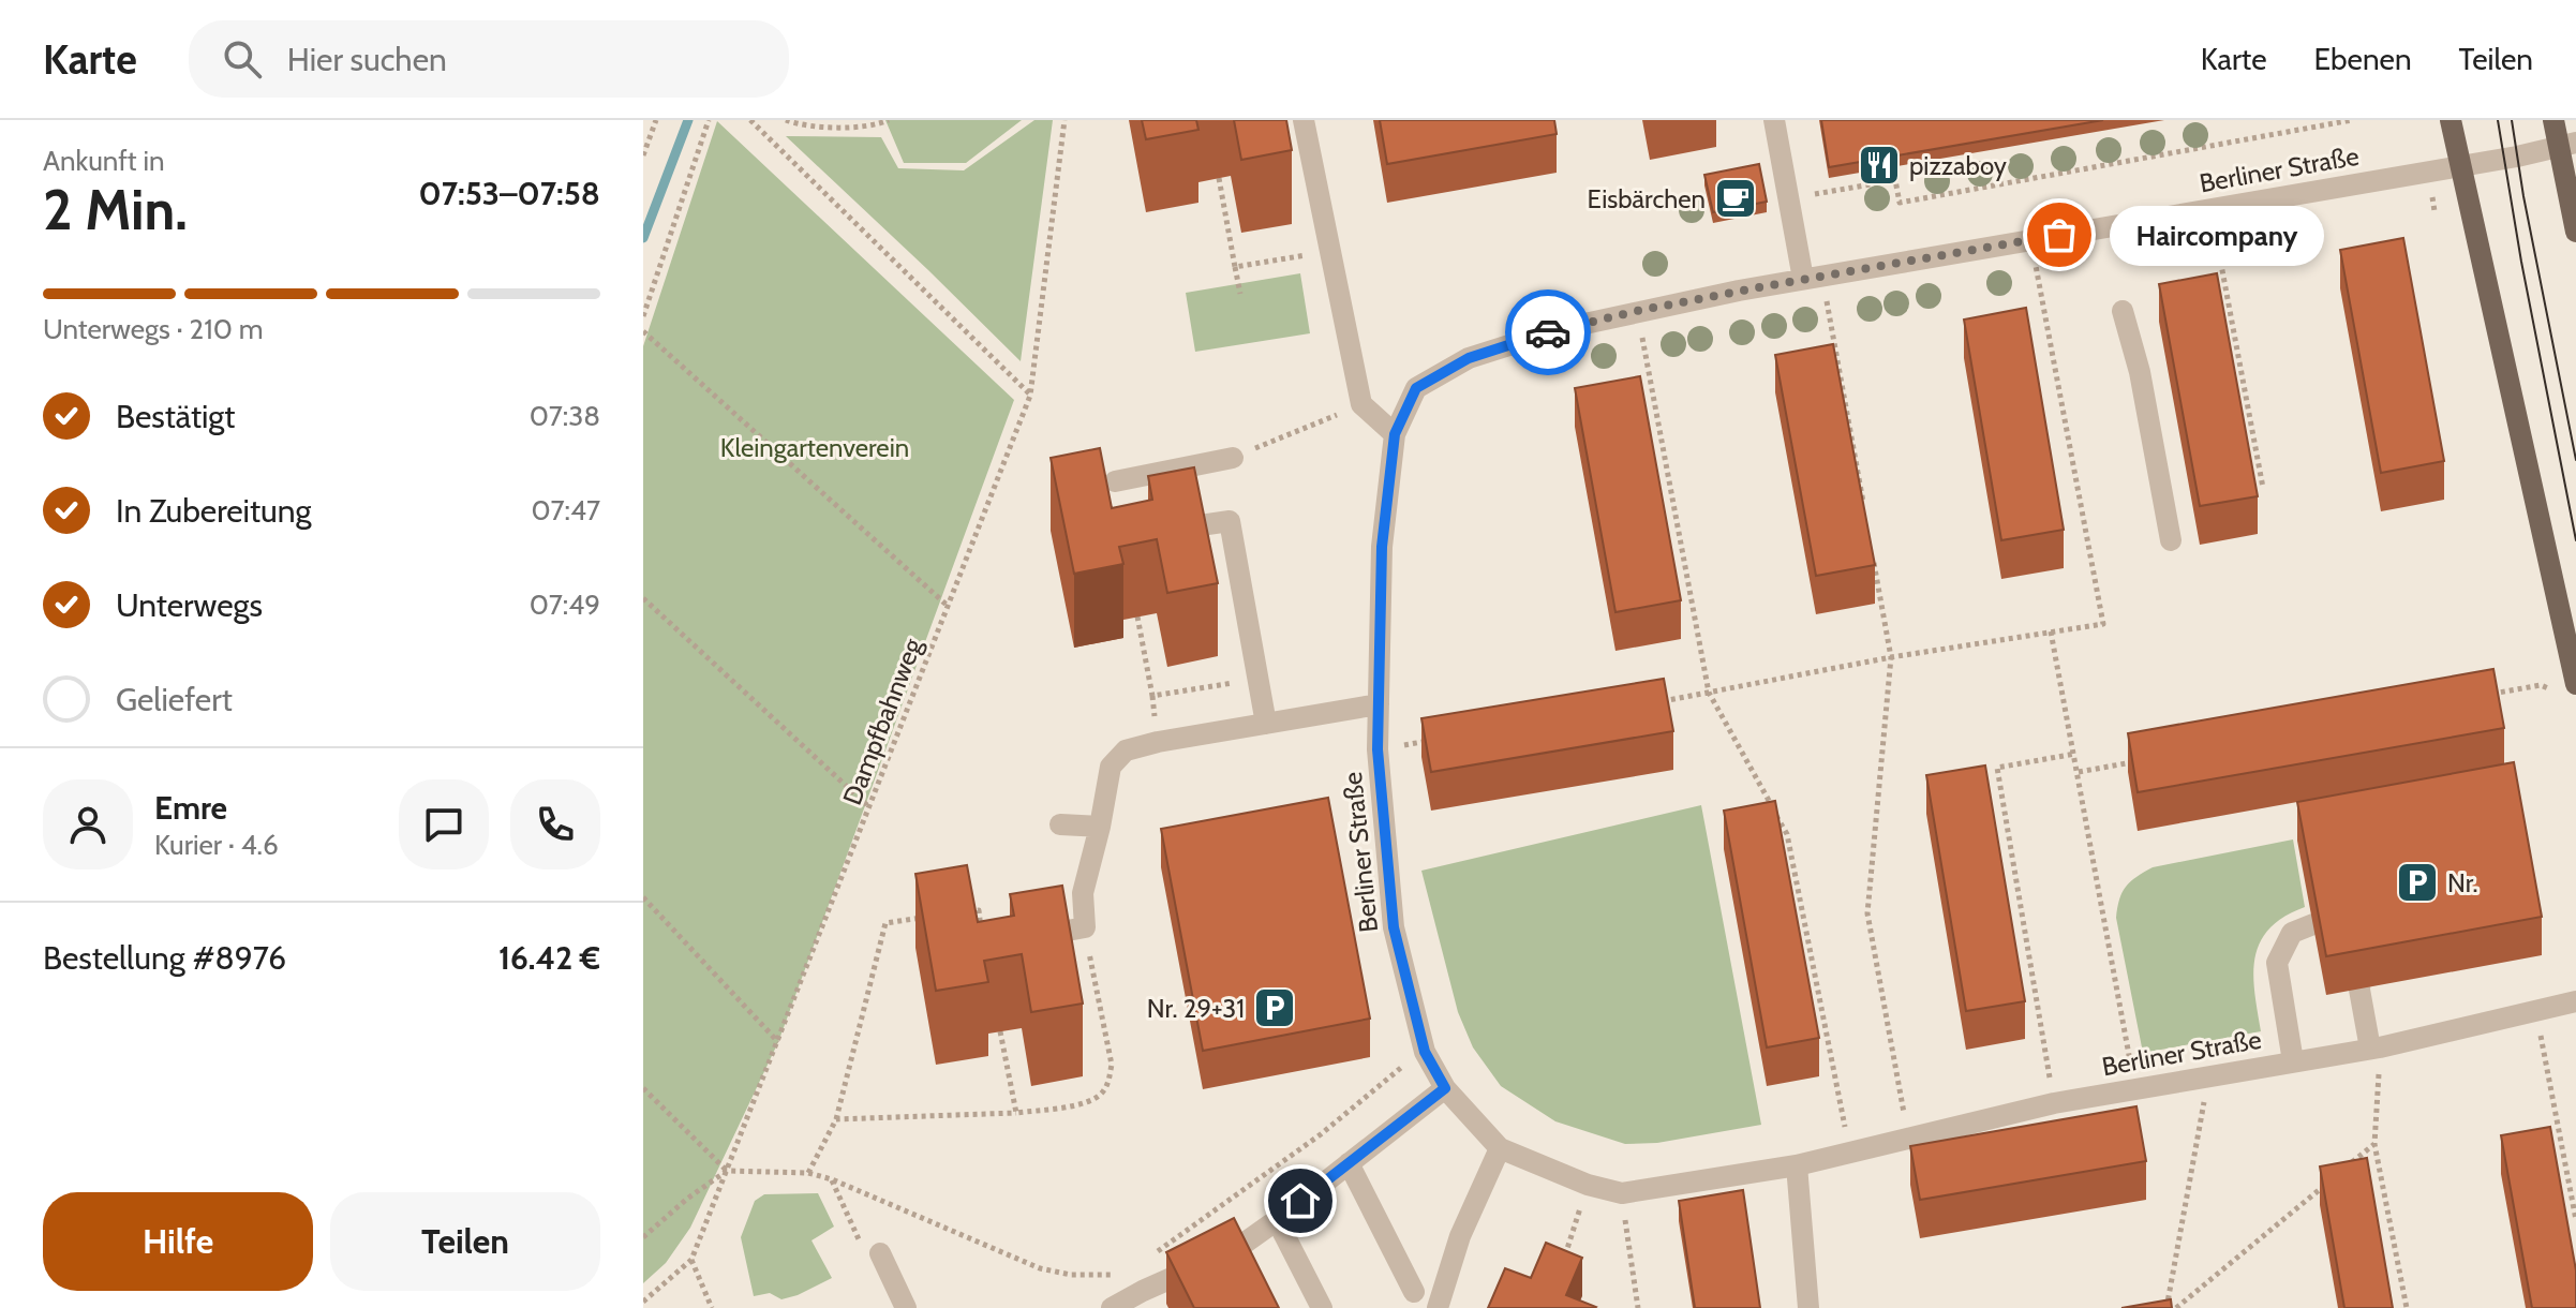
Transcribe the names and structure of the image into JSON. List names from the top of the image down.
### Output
{
  "streets": {
    "street": ["Berliner Straße"],
    "path": ["Dampfbahnweg"]
  },
  "parks": ["Kleingartenverein"],
  "places": {
    "restaurant": ["pizzaboy"],
    "cafe": ["Eisbärchen"],
    "other": ["Haircompany"],
    "parking": ["Nr.", "Nr. 29+31"]
  },
  "page": {
    "header": "Karte",
    "search": "Hier suchen",
    "nav": ["Karte", "Ebenen", "Teilen"],
    "heading": ["2 Min.", "Ankunft in", "07:53–07:58"],
    "panel": [
      "Emre",
      "Kurier · 4.6",
      "Bestellung #8976",
      "16.42 €"
    ],
    "bubble": "Haircompany",
    "bar": "Unterwegs · 210 m",
    "list": [
      ["Bestätigt", "07:38"],
      ["In Zubereitung", "07:47"],
      ["Unterwegs", "07:49"],
      "Geliefert"
    ],
    "buttons": ["Hilfe", "Teilen"]
  }
}
